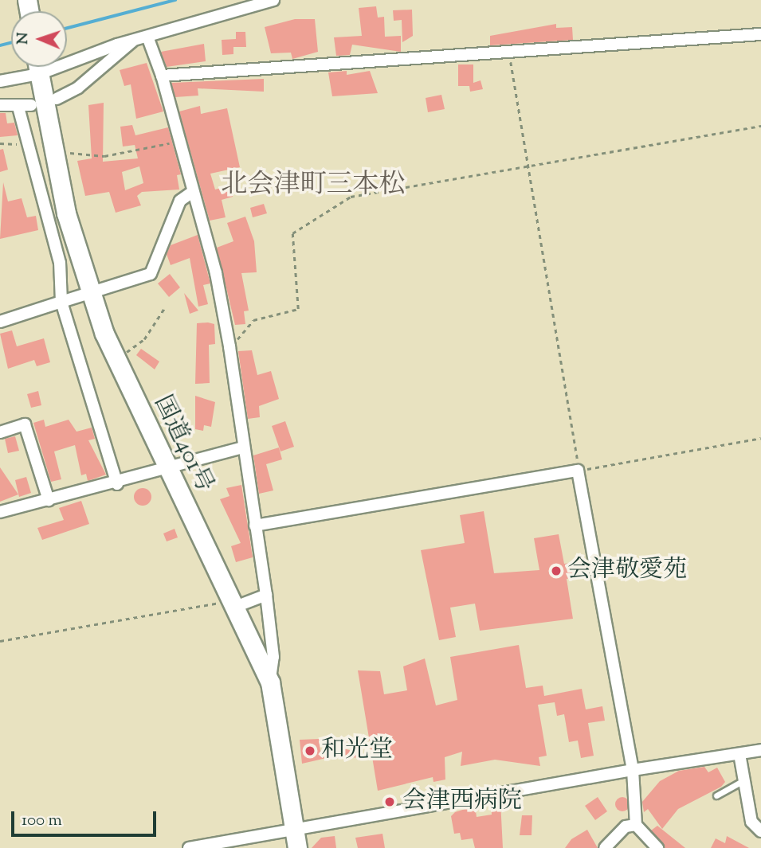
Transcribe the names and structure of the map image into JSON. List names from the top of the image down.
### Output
{
  "streets": {
    "highway": ["国道401号"]
  },
  "districts": ["北会津町三本松"],
  "places": ["会津敬愛苑", "和光堂", "会津西病院"],
  "scale_bar": "100 m",
  "north": "left"
}
